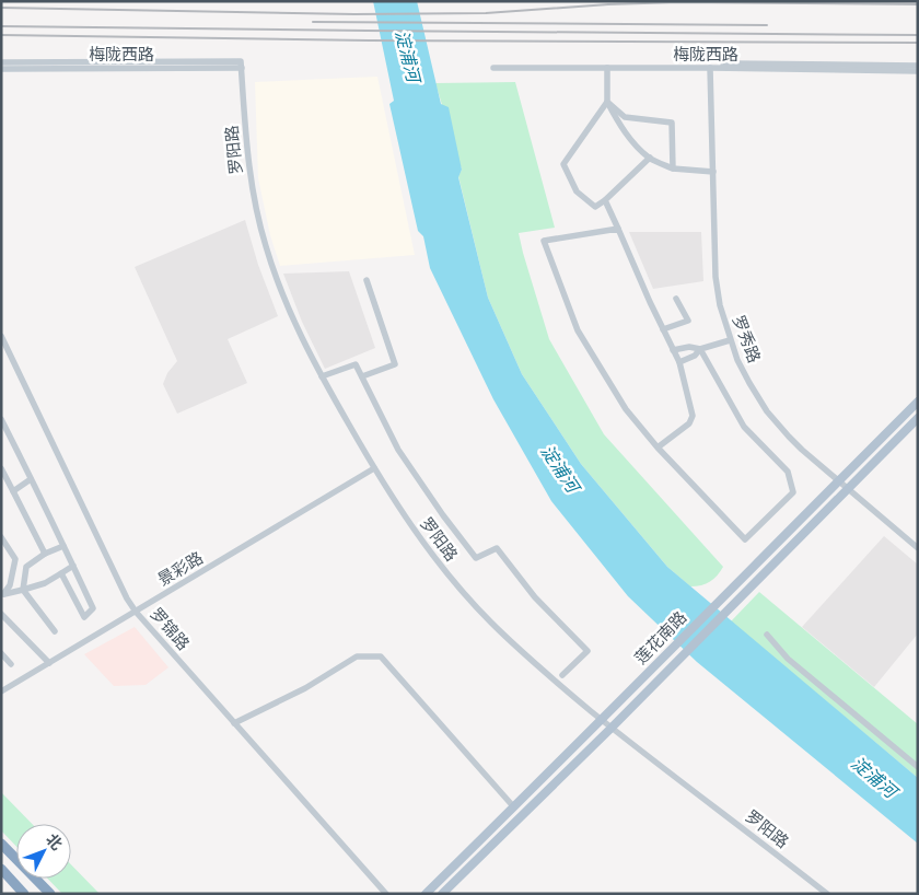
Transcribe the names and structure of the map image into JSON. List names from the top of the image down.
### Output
{
  "streets": {
    "main road": ["莲花南路"],
    "street": [
      "梅陇西路",
      "罗阳路",
      "罗秀路",
      "景彩路",
      "罗锦路"
    ]
  },
  "crossings": [
    ["梅陇西路", "罗阳路"],
    ["梅陇西路", "罗秀路"],
    ["罗阳路", "景彩路"],
    ["罗阳路", "莲花南路"],
    ["罗秀路", "莲花南路"],
    ["景彩路", "罗锦路"]
  ],
  "water": ["淀浦河"],
  "north": "top right"
}
